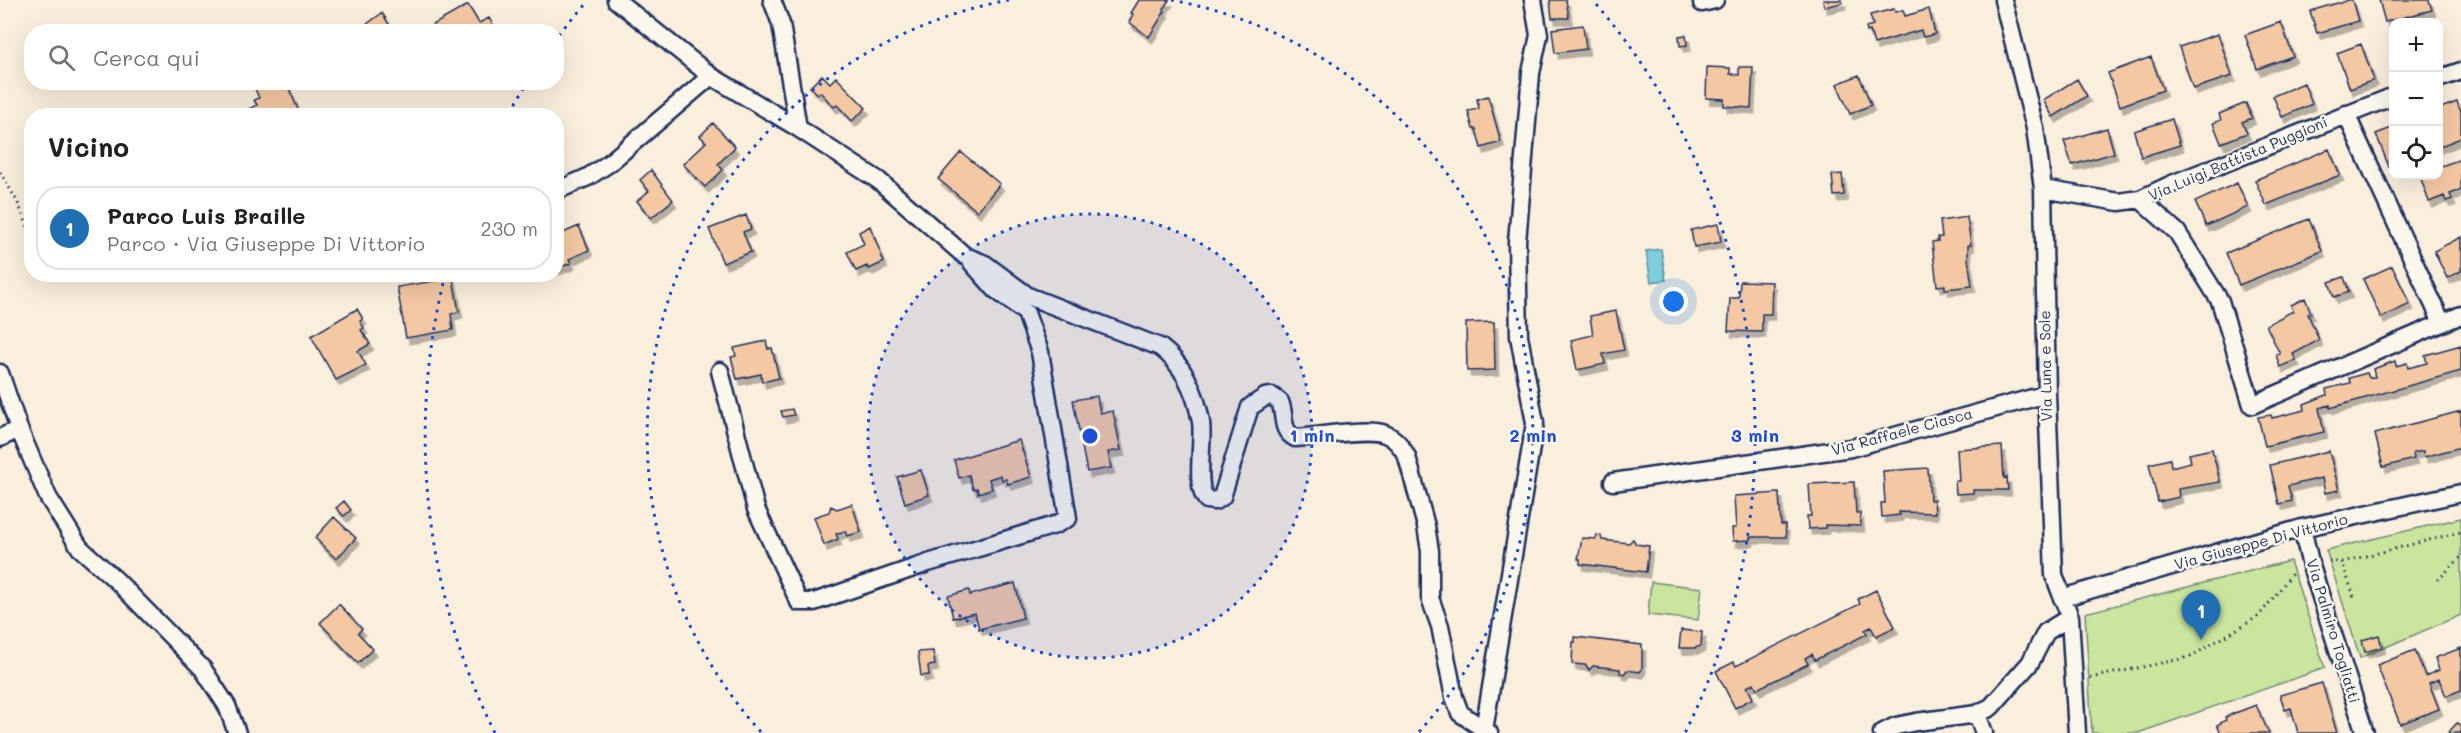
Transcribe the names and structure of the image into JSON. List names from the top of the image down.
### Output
{
  "streets": {
    "street": [
      "Via Luigi Battista Puggioni",
      "Via Luna e Sole",
      "Via Raffaele Ciasca",
      "Via Giuseppe Di Vittorio",
      "Via Palmiro Togliatti"
    ]
  },
  "crossings": [
    ["Via Luigi Battista Puggioni", "Via Luna e Sole"],
    ["Via Luna e Sole", "Via Raffaele Ciasca"],
    ["Via Luna e Sole", "Via Giuseppe Di Vittorio"],
    ["Via Giuseppe Di Vittorio", "Via Palmiro Togliatti"]
  ],
  "page": {
    "map_buttons": ["+", "−"],
    "search": "Cerca qui",
    "heading": "Vicino",
    "list": [
      {
        "mark": "1",
        "name": "Parco Luis Braille",
        "note": "Parco · Via Giuseppe Di Vittorio",
        "value": "230 m"
      }
    ],
    "pins": "1"
  },
  "rings": ["1 min", "2 min", "3 min"]
}
